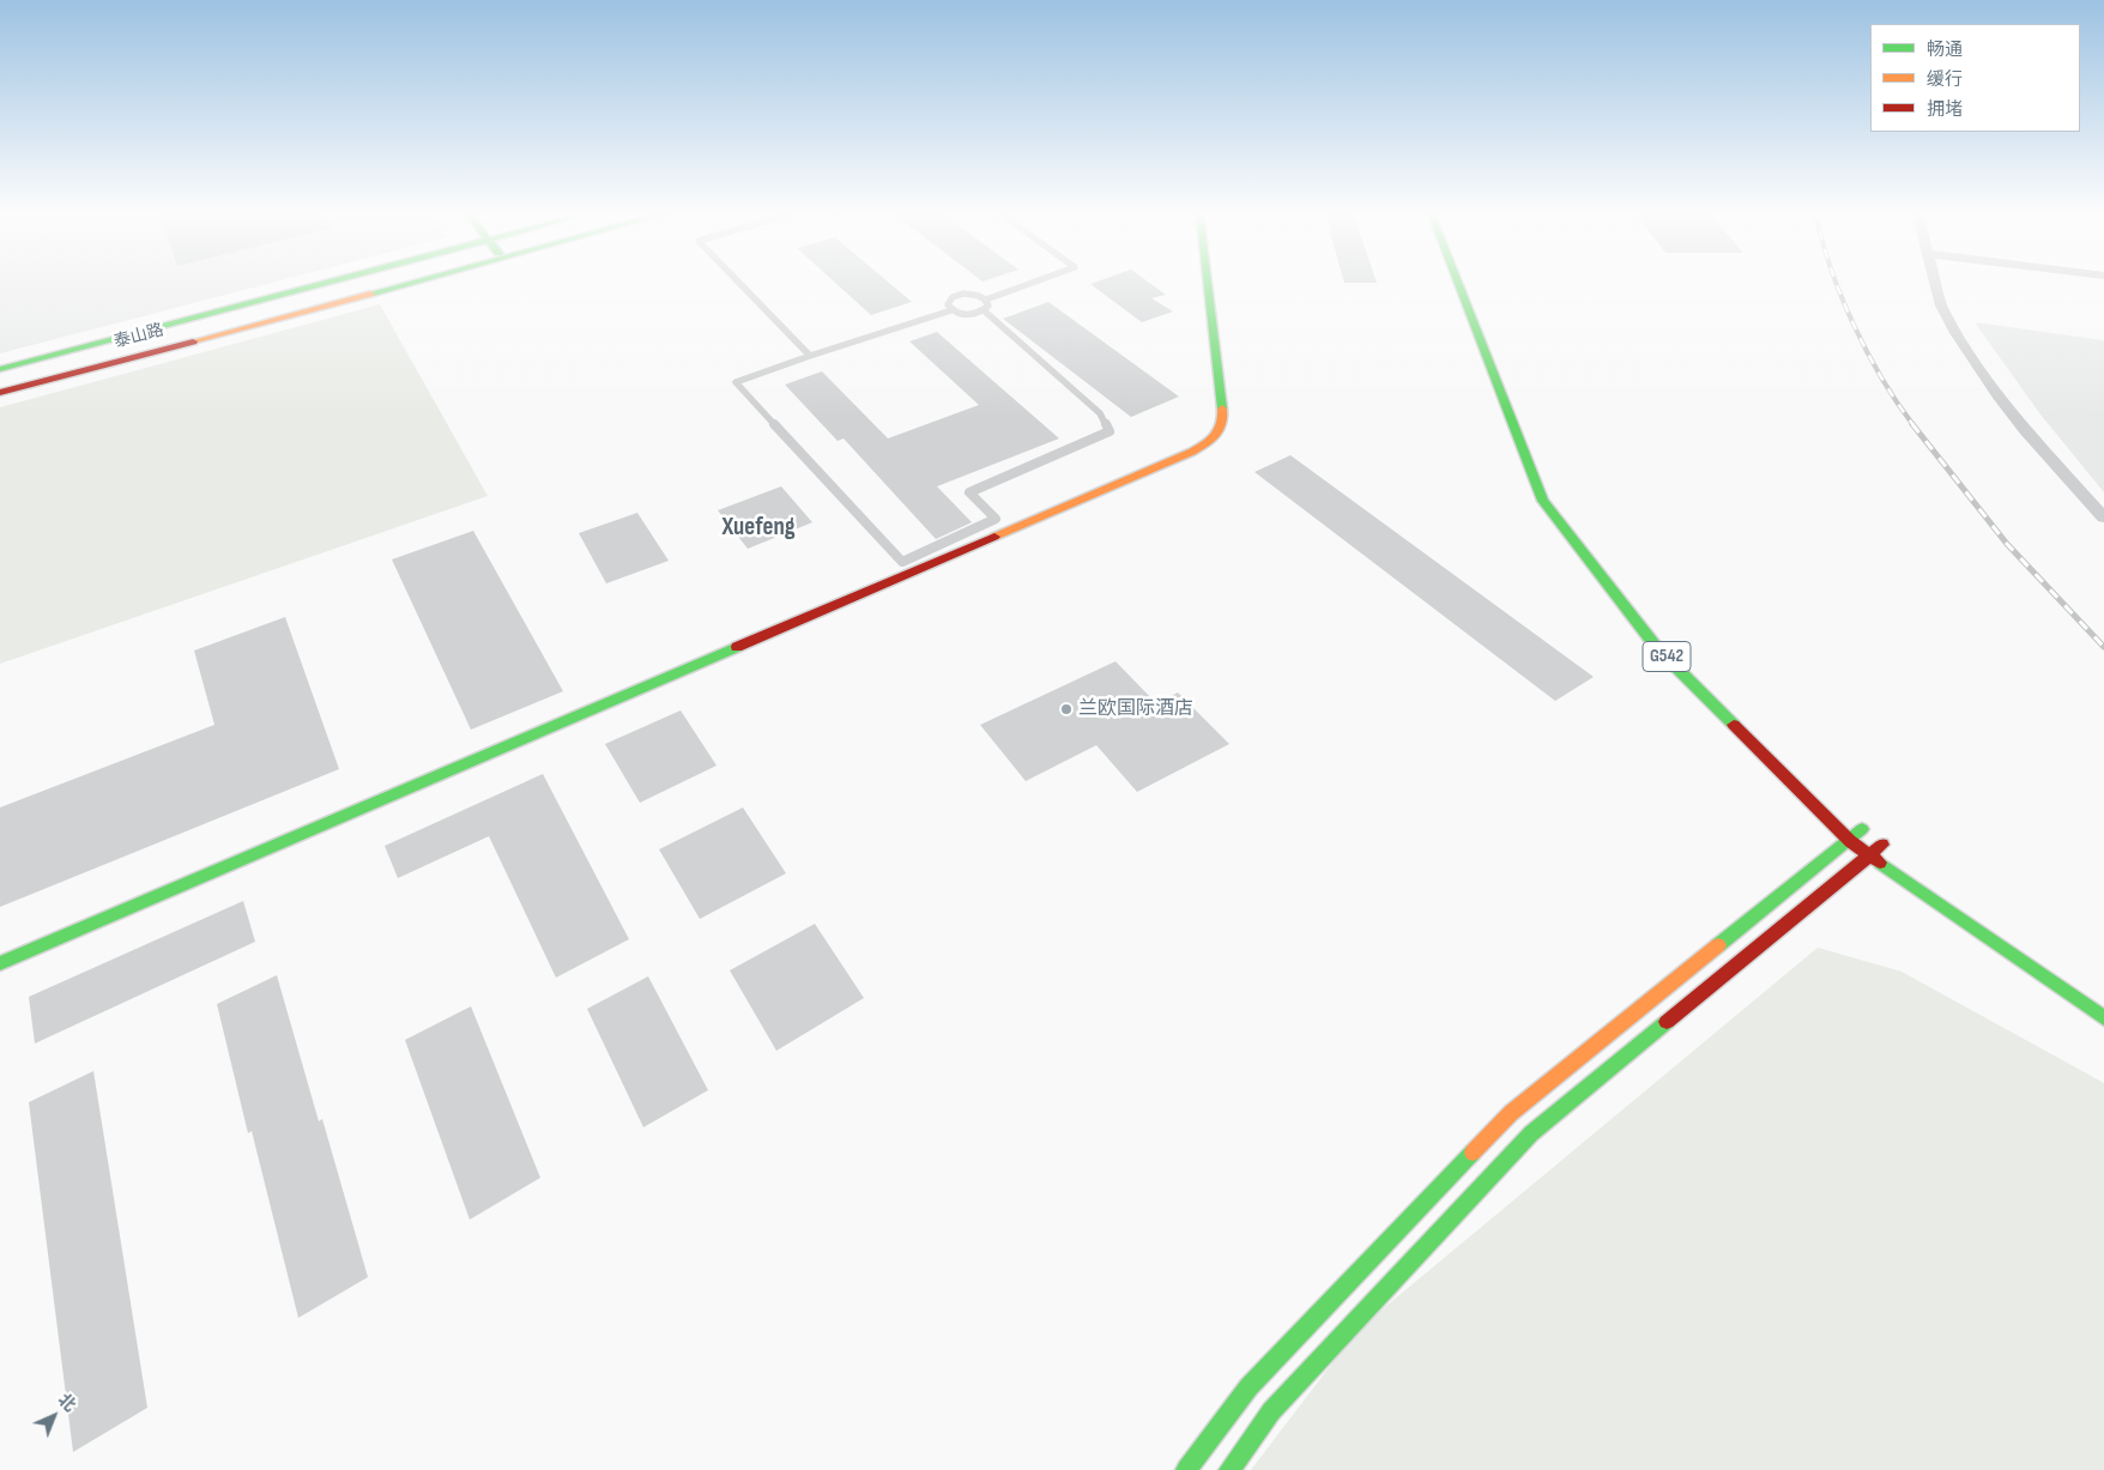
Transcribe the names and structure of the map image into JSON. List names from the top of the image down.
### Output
{
  "streets": {
    "main road": ["泰山路", "G542"]
  },
  "districts": ["Xuefeng"],
  "places": ["兰欧国际酒店"],
  "legend": ["畅通", "缓行", "拥堵"],
  "north": "top right"
}
